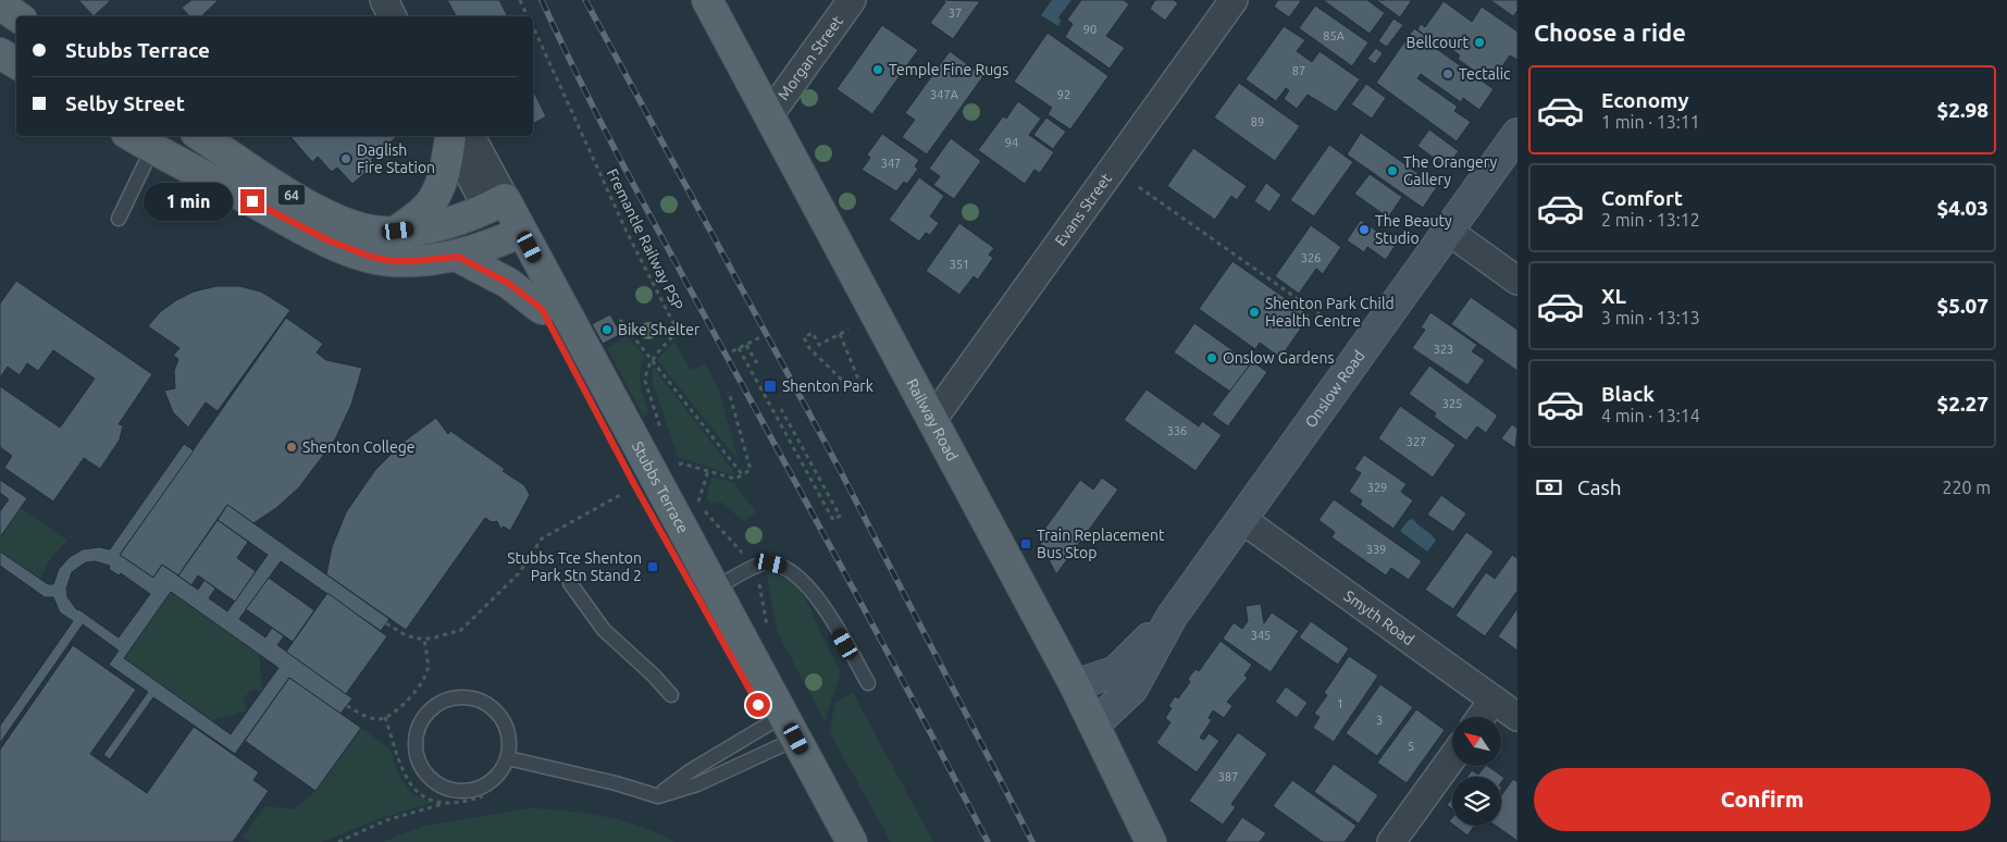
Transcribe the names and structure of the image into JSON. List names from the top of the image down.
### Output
{
  "streets": {
    "main road": ["64", "Railway Road", "Stubbs Terrace"],
    "street": [
      "Morgan Street",
      "Evans Street",
      "Onslow Road",
      "Smyth Road"
    ],
    "path": ["Fremantle Railway PSP"]
  },
  "crossings": [
    ["Morgan Street", "Railway Road"],
    ["64", "Stubbs Terrace"],
    ["Evans Street", "Railway Road"],
    ["Onslow Road", "Railway Road"],
    ["Onslow Road", "Smyth Road"]
  ],
  "places": {
    "other": [
      "Bellcourt",
      "Temple Fine Rugs",
      "Tectalic",
      "Daglish Fire Station",
      "The Orangery Gallery",
      "The Beauty Studio",
      "Shenton Park Child Health Centre",
      "Bike Shelter",
      "Onslow Gardens",
      "Shenton College"
    ],
    "transit": ["Shenton Park", "Train Replacement Bus Stop", "Stubbs Tce Shenton Park Stn Stand 2"]
  },
  "house_numbers": [
    "37",
    "90",
    "85A",
    "87",
    "347A",
    "92",
    "89",
    "94",
    "347",
    "326",
    "351",
    "323",
    "325",
    "336",
    "327",
    "329",
    "339",
    "345",
    "1",
    "3",
    "5",
    "387"
  ],
  "north": "top left",
  "page": {
    "heading": "Choose a ride",
    "banner": ["Stubbs Terrace", "Selby Street"],
    "list": [
      {
        "name": "Economy",
        "note": "1 min · 13:11",
        "value": "$2.98"
      },
      {
        "name": "Comfort",
        "note": "2 min · 13:12",
        "value": "$4.03"
      },
      {
        "name": "XL",
        "note": "3 min · 13:13",
        "value": "$5.07"
      },
      {
        "name": "Black",
        "note": "4 min · 13:14",
        "value": "$2.27"
      }
    ],
    "bubble": "1 min",
    "pay": ["Cash", "220 m"],
    "buttons": "Confirm"
  }
}
